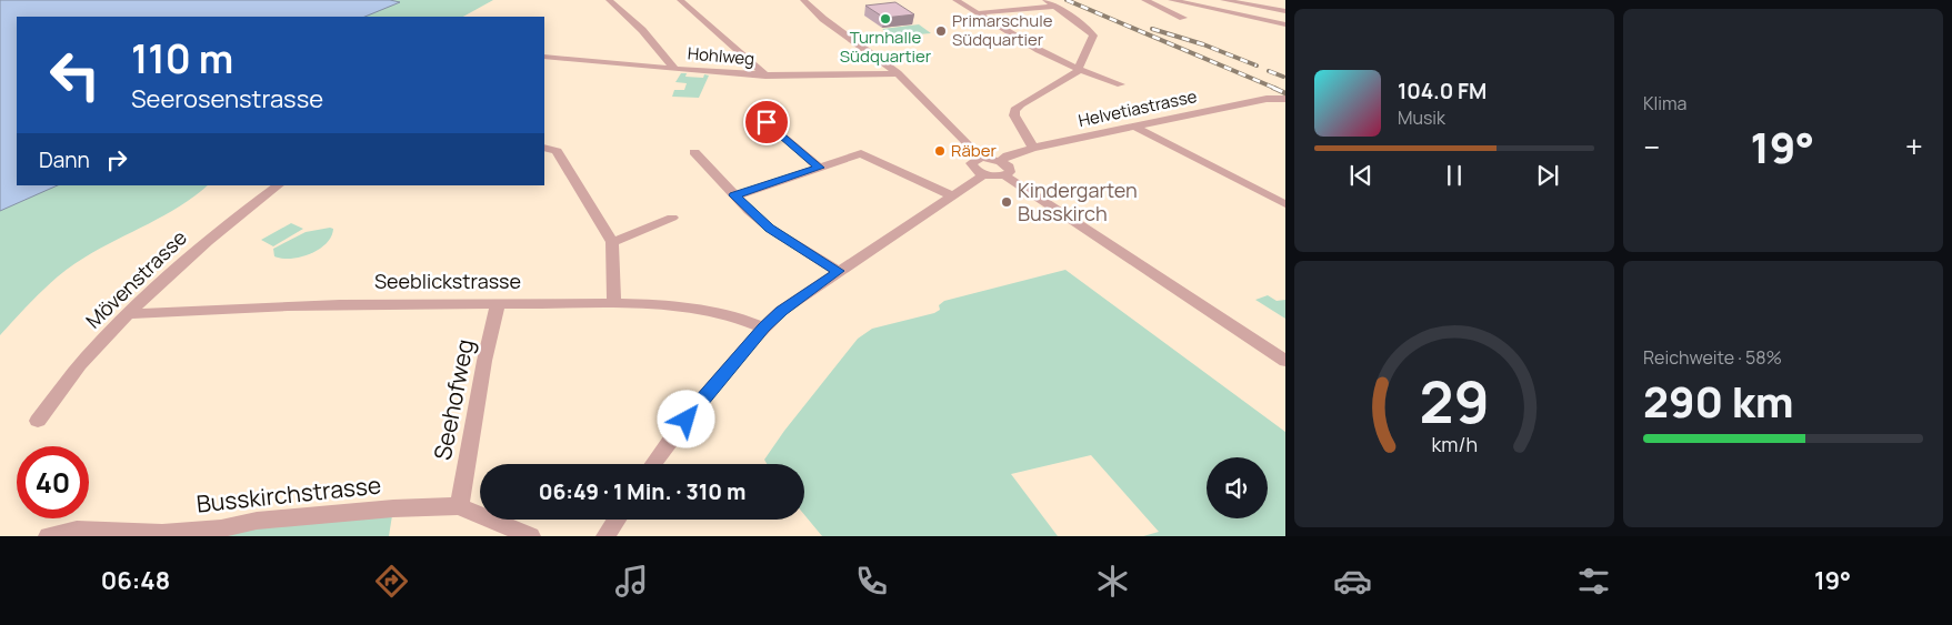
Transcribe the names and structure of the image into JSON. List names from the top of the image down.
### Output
{
  "streets": {
    "street": [
      "Hohlweg",
      "Helvetiastrasse",
      "Mövenstrasse",
      "Seeblickstrasse",
      "Seehofweg",
      "Busskirchstrasse"
    ]
  },
  "crossings": [
    ["Mövenstrasse", "Seeblickstrasse"],
    ["Seeblickstrasse", "Seehofweg"],
    ["Seehofweg", "Busskirchstrasse"]
  ],
  "places": [
    "Turnhalle Südquartier",
    "Primarschule Südquartier",
    "Räber",
    "Kindergarten Busskirch"
  ],
  "page": {
    "tile": [
      "Klima",
      ["Reichweite · 58%", "290 km"]
    ],
    "turn": ["110 m", "Seerosenstrasse"],
    "song": ["104.0 FM", "Musik"],
    "heat": ["−", "19°", "+"],
    "then": "Dann",
    "limit": "40",
    "trip": "06:49 · 1 Min. · 310 m",
    "tabs": ["06:48", "19°"],
    "gauge": ["29", "km/h"]
  }
}
